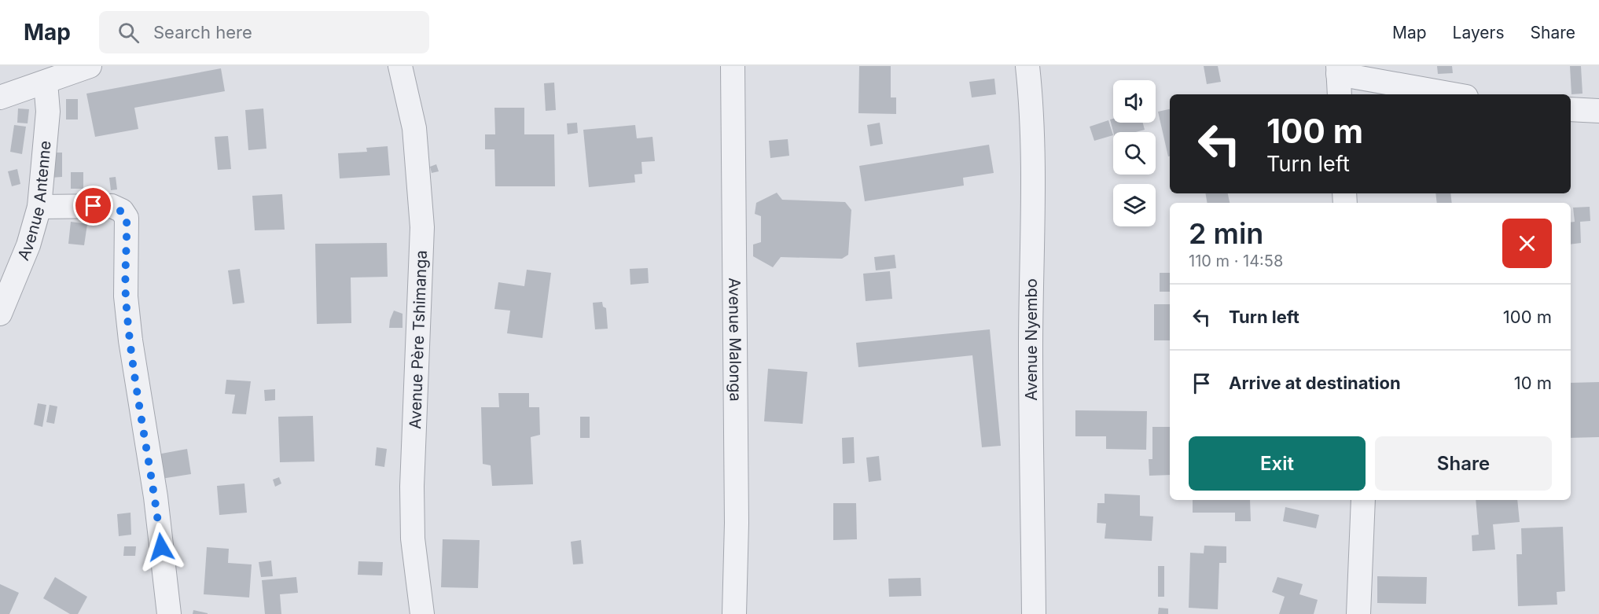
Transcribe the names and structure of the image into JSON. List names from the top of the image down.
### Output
{
  "streets": {
    "street": [
      "Avenue Antenne",
      "Avenue Père Tshimanga",
      "Avenue Nyembo",
      "Avenue Malonga"
    ]
  },
  "page": {
    "header": "Map",
    "search": "Search here",
    "nav": ["Map", "Layers", "Share"],
    "turn": ["100 m", "Turn left"],
    "heading": ["2 min", "110 m · 14:58"],
    "list": [
      {
        "name": "Turn left",
        "value": "100 m"
      },
      {
        "name": "Arrive at destination",
        "value": "10 m"
      }
    ],
    "buttons": ["Exit", "Share"]
  }
}
